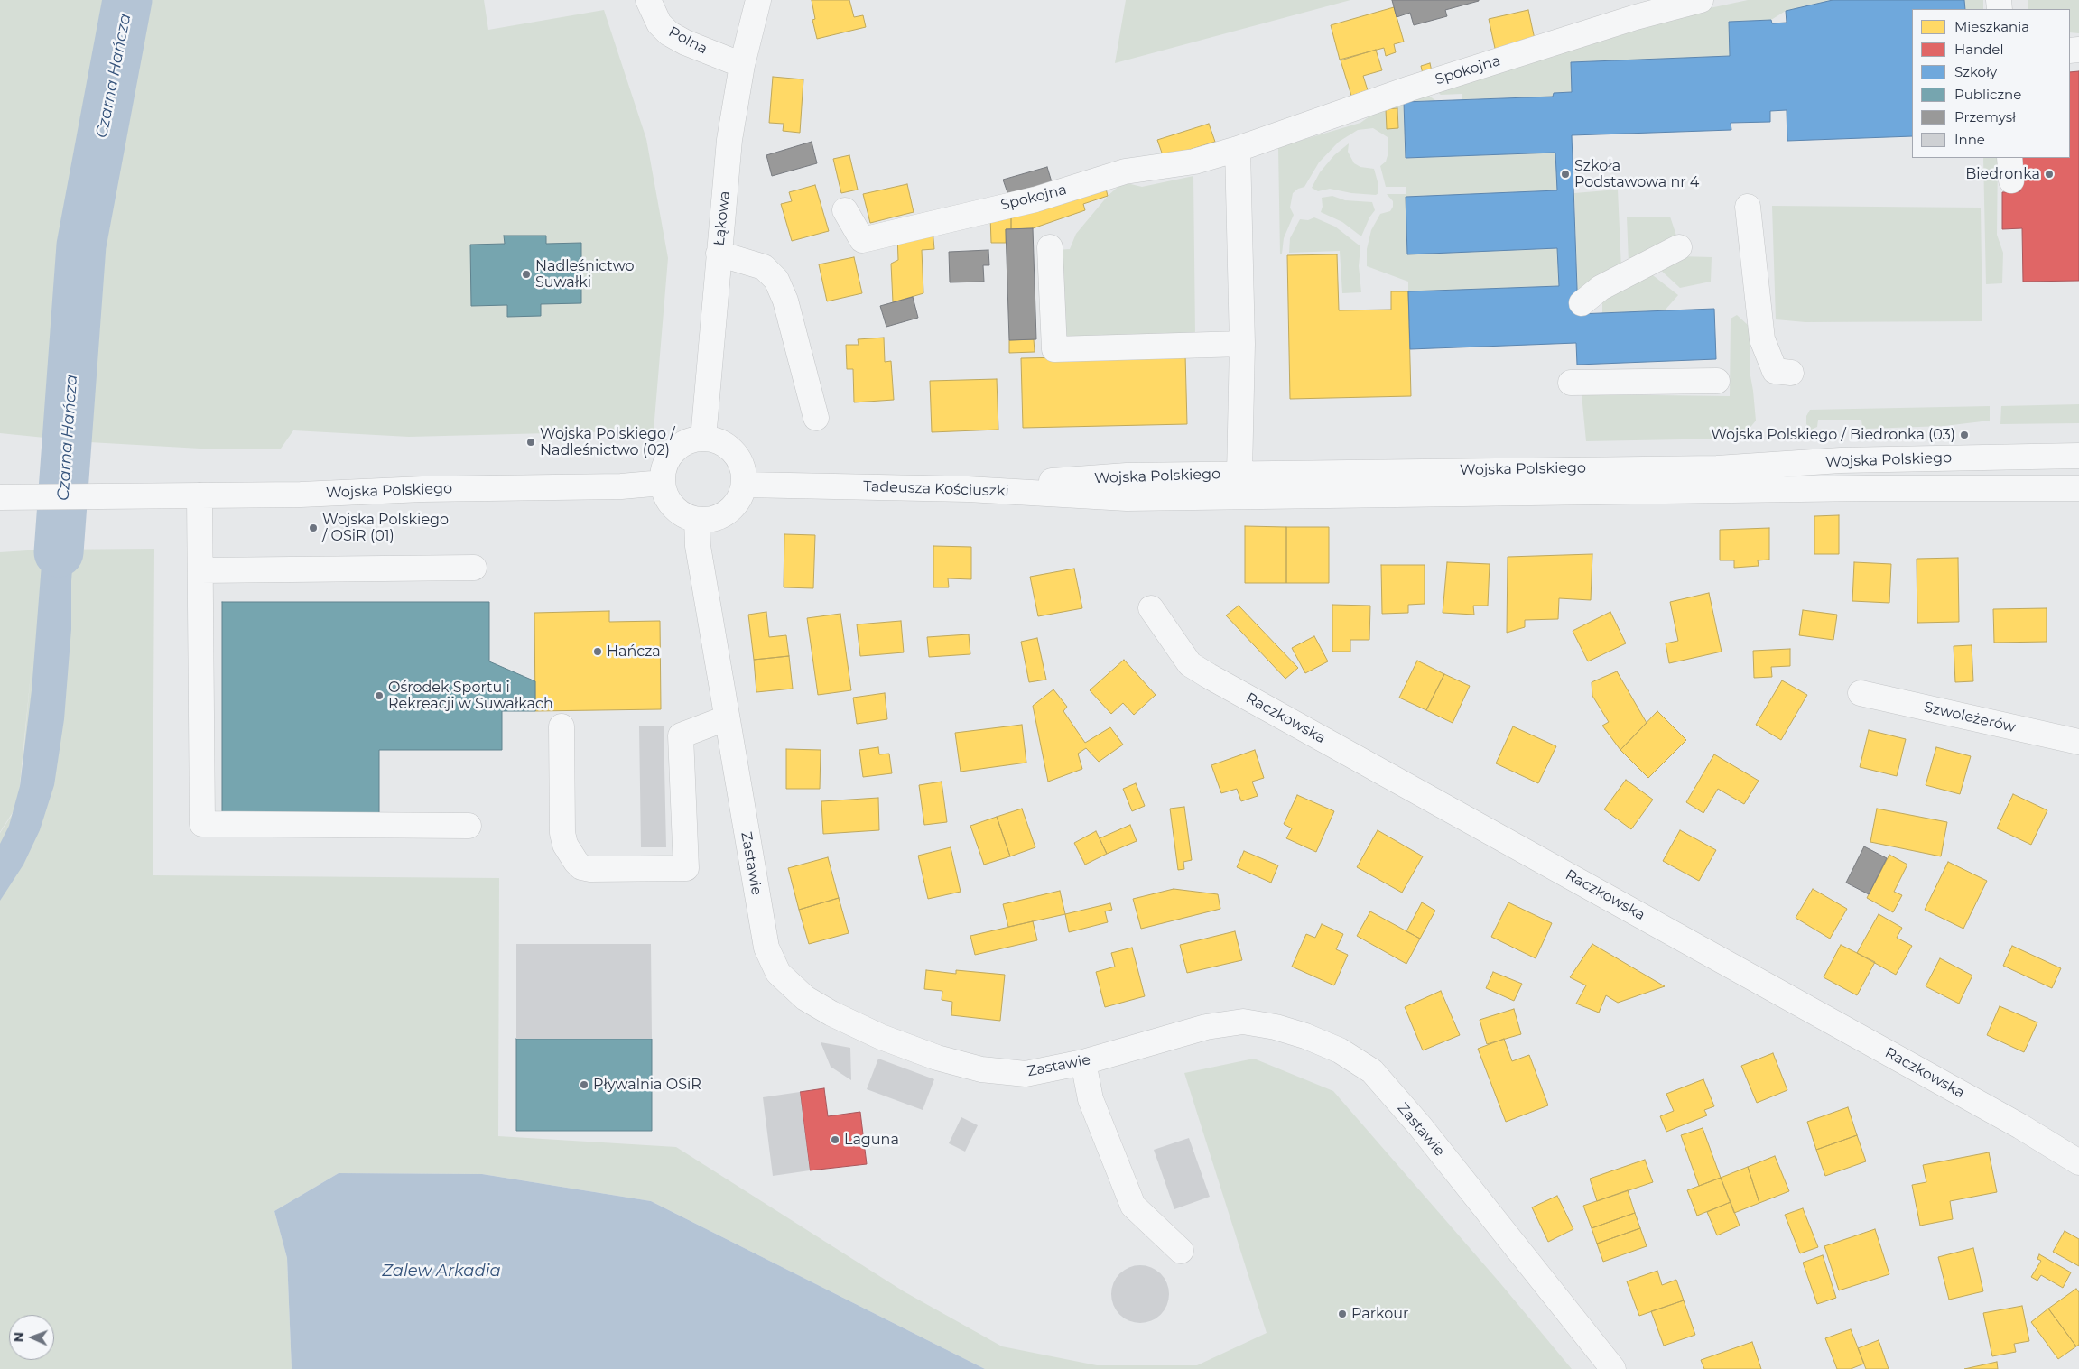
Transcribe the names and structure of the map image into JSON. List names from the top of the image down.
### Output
{
  "streets": {
    "street": [
      "Polna",
      "Spokojna",
      "Łąkowa",
      "Wojska Polskiego",
      "Tadeusza Kościuszki",
      "Szwoleżerów",
      "Raczkowska",
      "Zastawie"
    ]
  },
  "crossings": [
    ["Polna", "Łąkowa"],
    ["Łąkowa", "Wojska Polskiego"],
    ["Łąkowa", "Tadeusza Kościuszki"],
    ["Łąkowa", "Zastawie"],
    ["Wojska Polskiego", "Tadeusza Kościuszki"],
    ["Wojska Polskiego", "Zastawie"],
    ["Tadeusza Kościuszki", "Zastawie"]
  ],
  "water": ["Czarna Hańcza", "Zalew Arkadia"],
  "places": [
    "Szkoła Podstawowa nr 4",
    "Biedronka",
    "Nadleśnictwo Suwałki",
    "Wojska Polskiego / Biedronka (03)",
    "Wojska Polskiego / Nadleśnictwo (02)",
    "Wojska Polskiego / OSiR (01)",
    "Hańcza",
    "Ośrodek Sportu i Rekreacji w Suwałkach",
    "Pływalnia OSiR",
    "Laguna",
    "Parkour"
  ],
  "legend": [
    "Mieszkania",
    "Handel",
    "Szkoły",
    "Publiczne",
    "Przemysł",
    "Inne"
  ],
  "north": "left"
}
